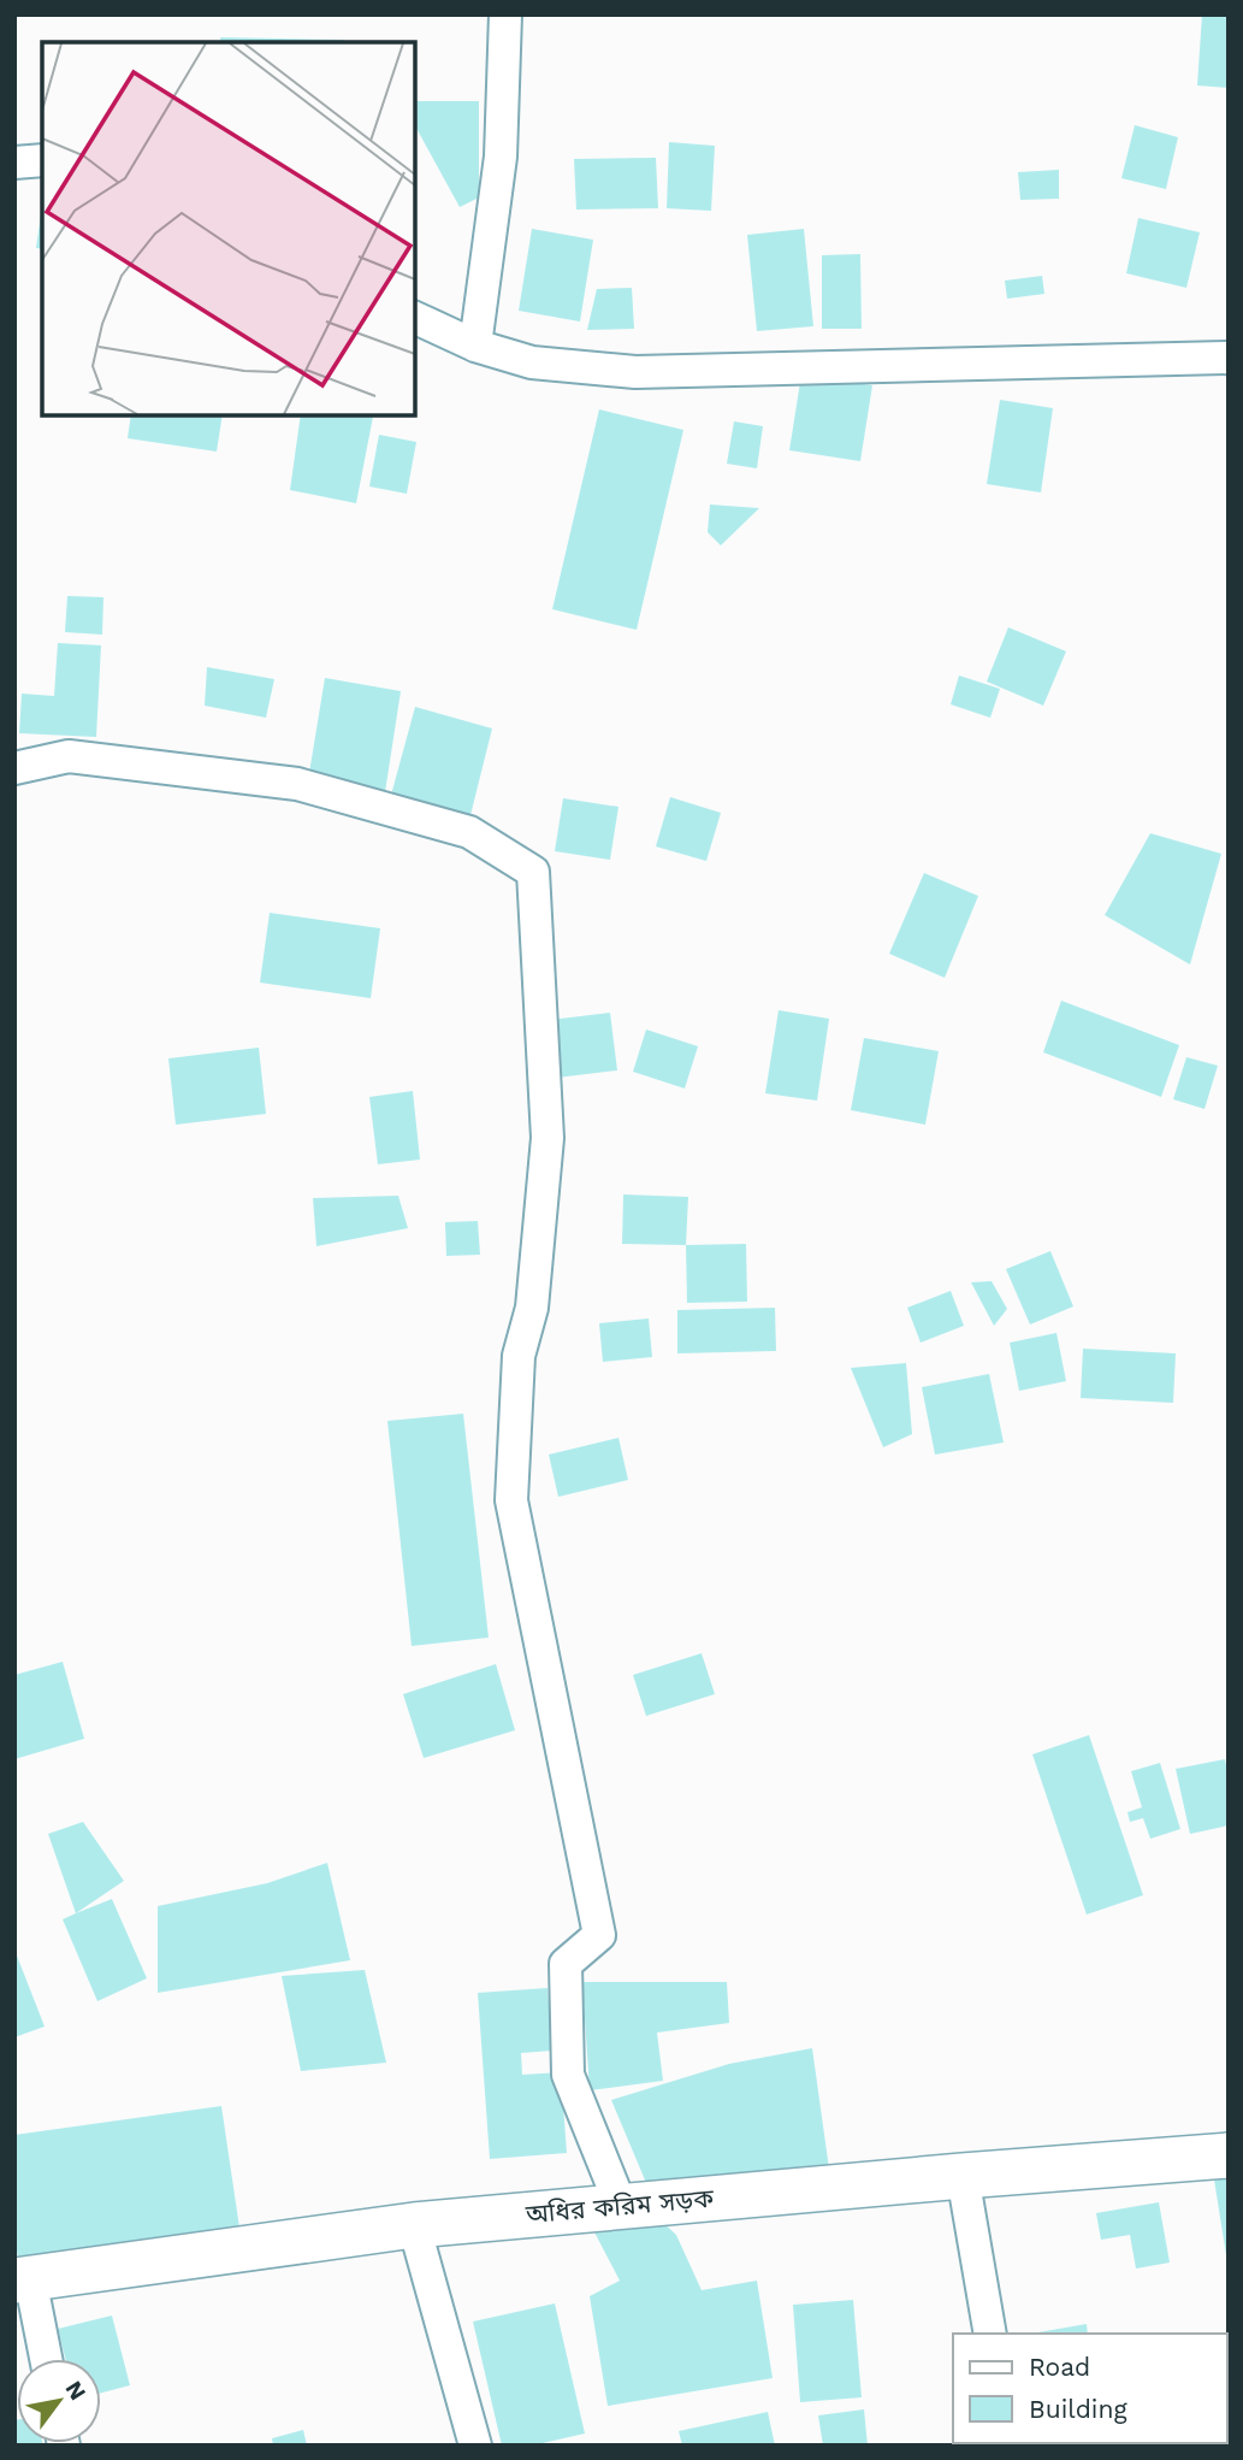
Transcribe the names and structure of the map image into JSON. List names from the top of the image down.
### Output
{
  "streets": {
    "main road": ["অধির করিম সড়ক"]
  },
  "legend": ["Road", "Building"],
  "north": "top right"
}
